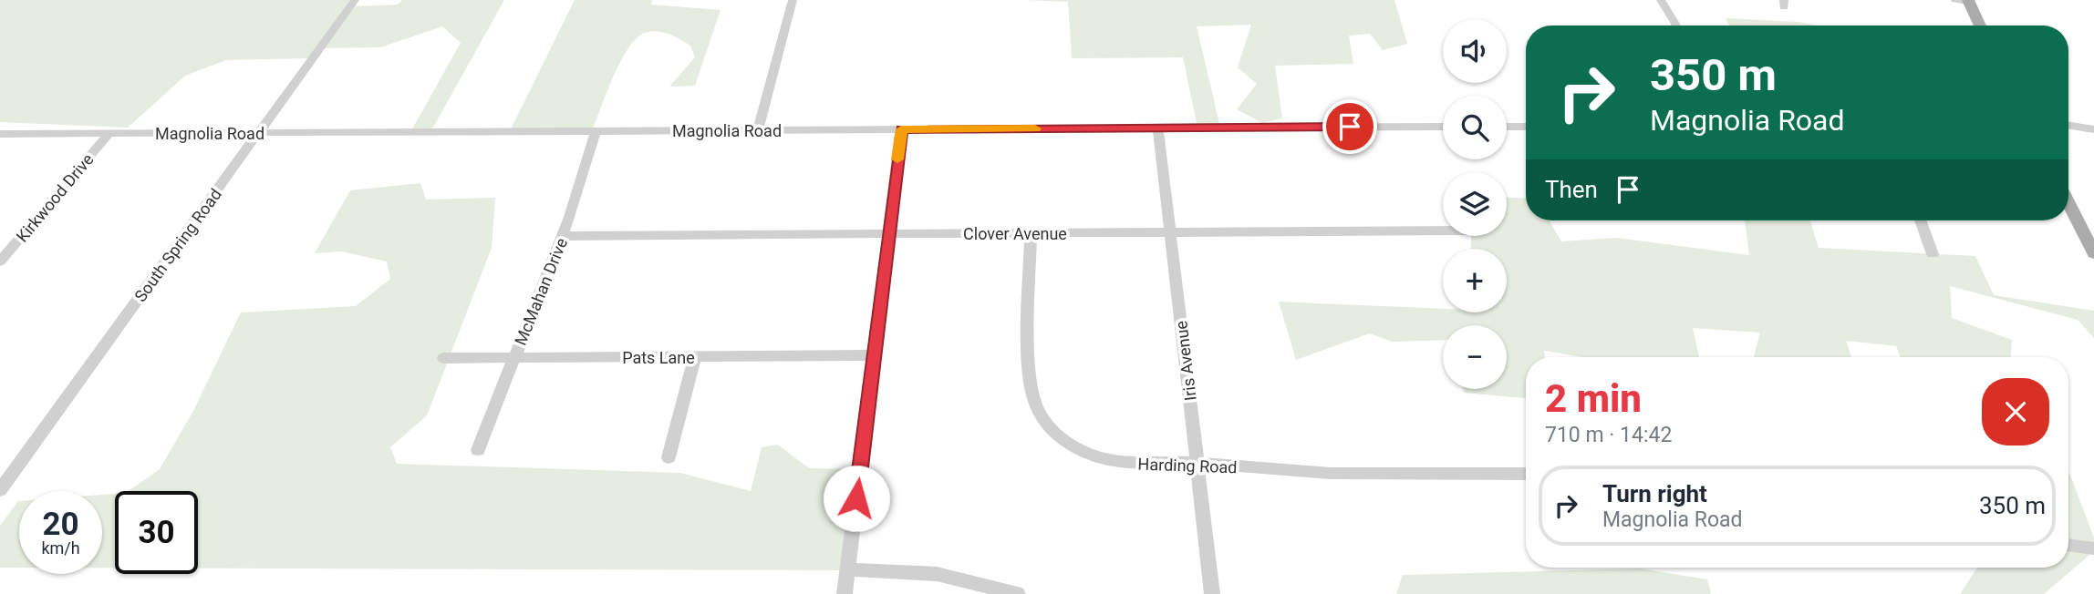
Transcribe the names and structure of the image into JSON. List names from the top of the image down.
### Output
{
  "streets": {
    "street": [
      "Magnolia Road",
      "Kirkwood Drive",
      "Clover Avenue",
      "South Spring Road",
      "McMahan Drive",
      "Pats Lane",
      "Iris Avenue",
      "Harding Road"
    ]
  },
  "crossings": [
    ["Magnolia Road", "Kirkwood Drive"],
    ["Magnolia Road", "South Spring Road"],
    ["Magnolia Road", "McMahan Drive"],
    ["Magnolia Road", "Iris Avenue"],
    ["Clover Avenue", "McMahan Drive"],
    ["Clover Avenue", "Iris Avenue"],
    ["Clover Avenue", "Harding Road"],
    ["McMahan Drive", "Pats Lane"],
    ["Iris Avenue", "Harding Road"]
  ],
  "page": {
    "map_buttons": ["+", "−"],
    "turn": ["350 m", "Magnolia Road"],
    "then": "Then",
    "heading": ["2 min", "710 m · 14:42"],
    "list": [
      {
        "name": "Turn right",
        "note": "Magnolia Road",
        "value": "350 m"
      }
    ],
    "speed": "20 km/h",
    "limit": "30"
  }
}
